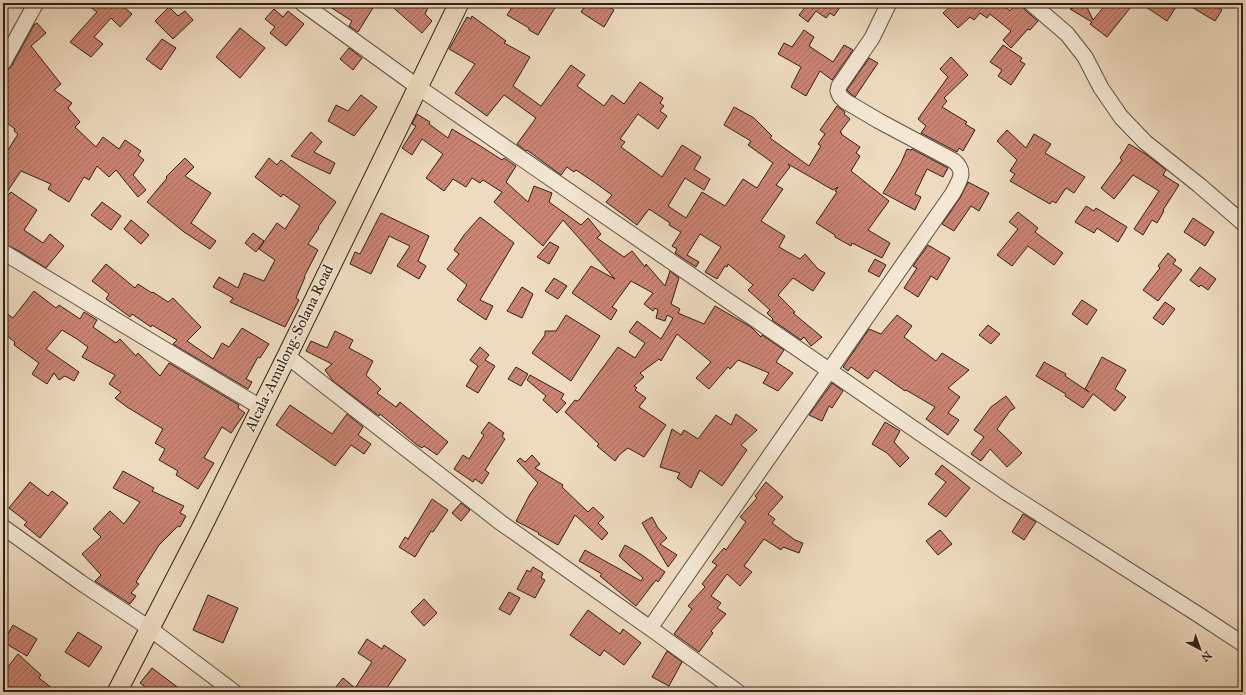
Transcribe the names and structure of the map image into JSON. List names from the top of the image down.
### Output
{
  "streets": {
    "main road": ["Alcala-Amulong-Solana Road"]
  },
  "north": "bottom right"
}
